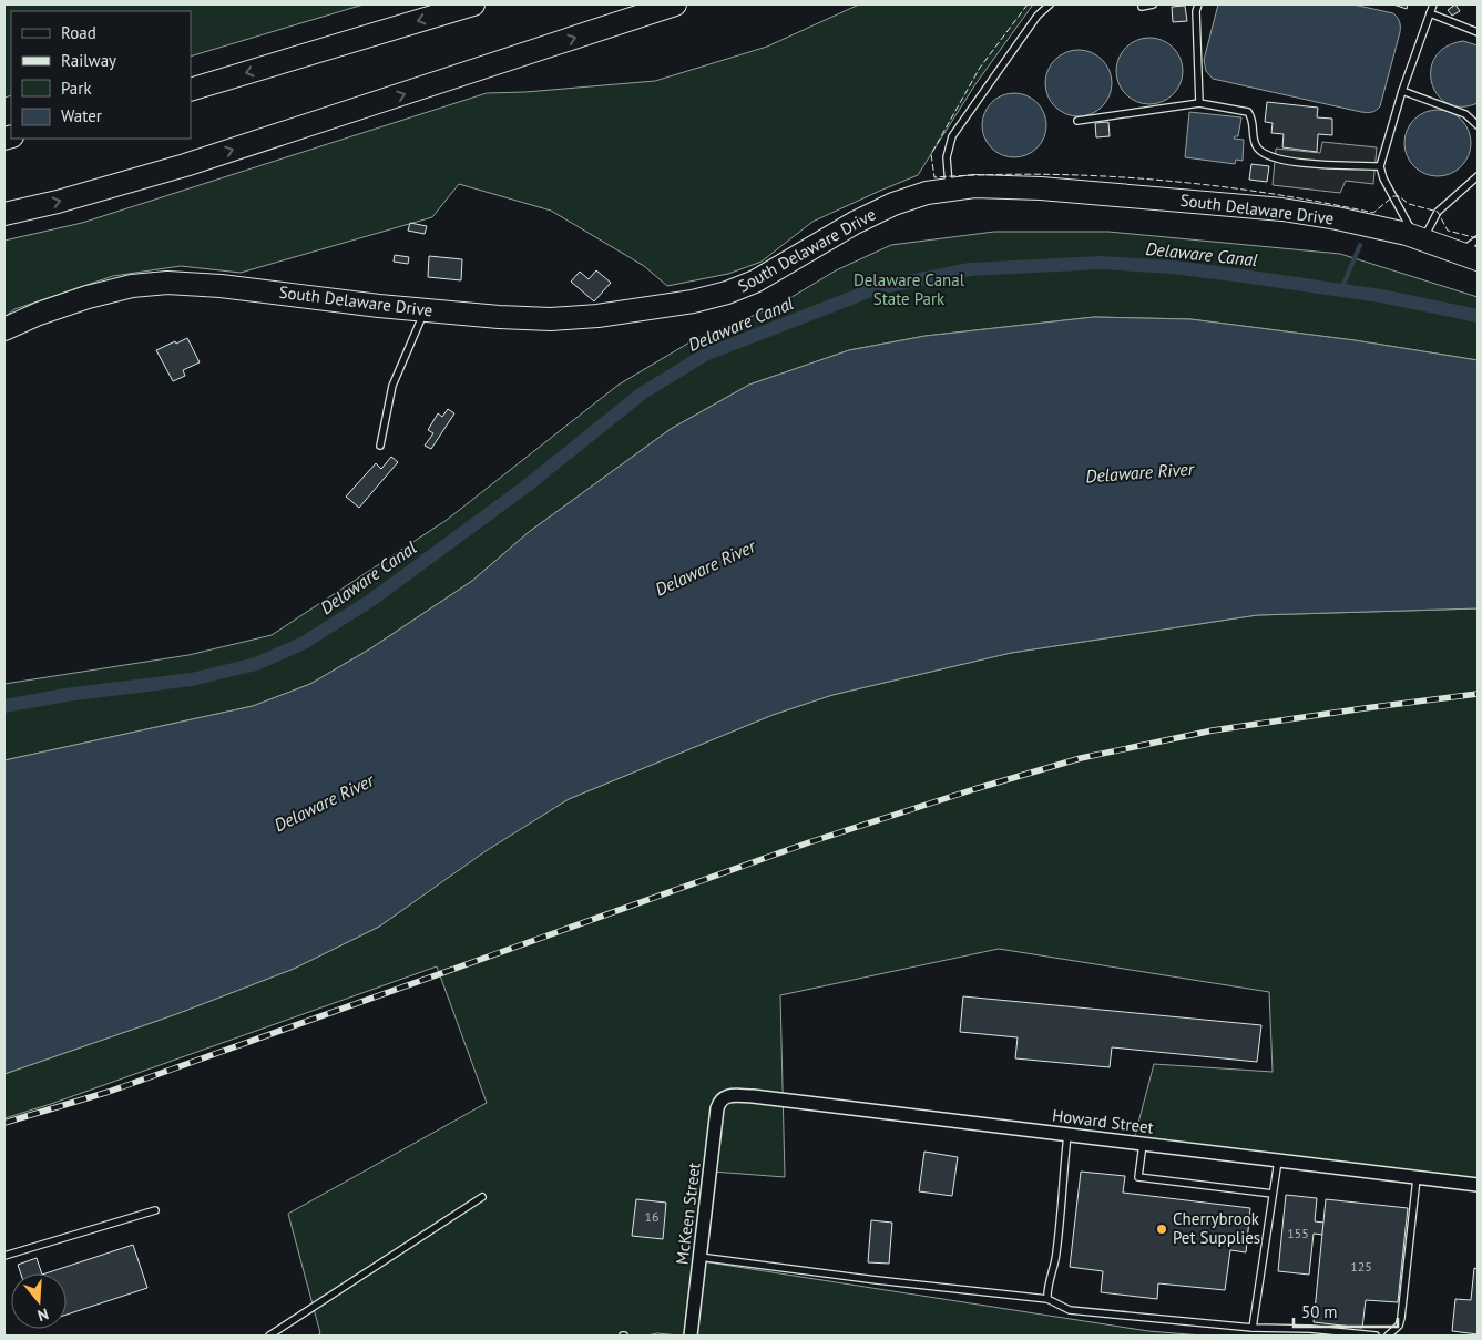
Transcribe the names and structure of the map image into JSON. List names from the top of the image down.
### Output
{
  "streets": {
    "highway": ["South Delaware Drive"],
    "street": ["Howard Street", "McKeen Street"]
  },
  "crossings": [
    ["Howard Street", "McKeen Street"]
  ],
  "water": ["Delaware Canal", "Delaware River"],
  "parks": ["Delaware Canal State Park"],
  "places": ["Cherrybrook Pet Supplies"],
  "house_numbers": ["16", "155", "125"],
  "legend": [
    "Road",
    "Railway",
    "Park",
    "Water"
  ],
  "scale_bar": "50 m",
  "north": "bottom"
}
